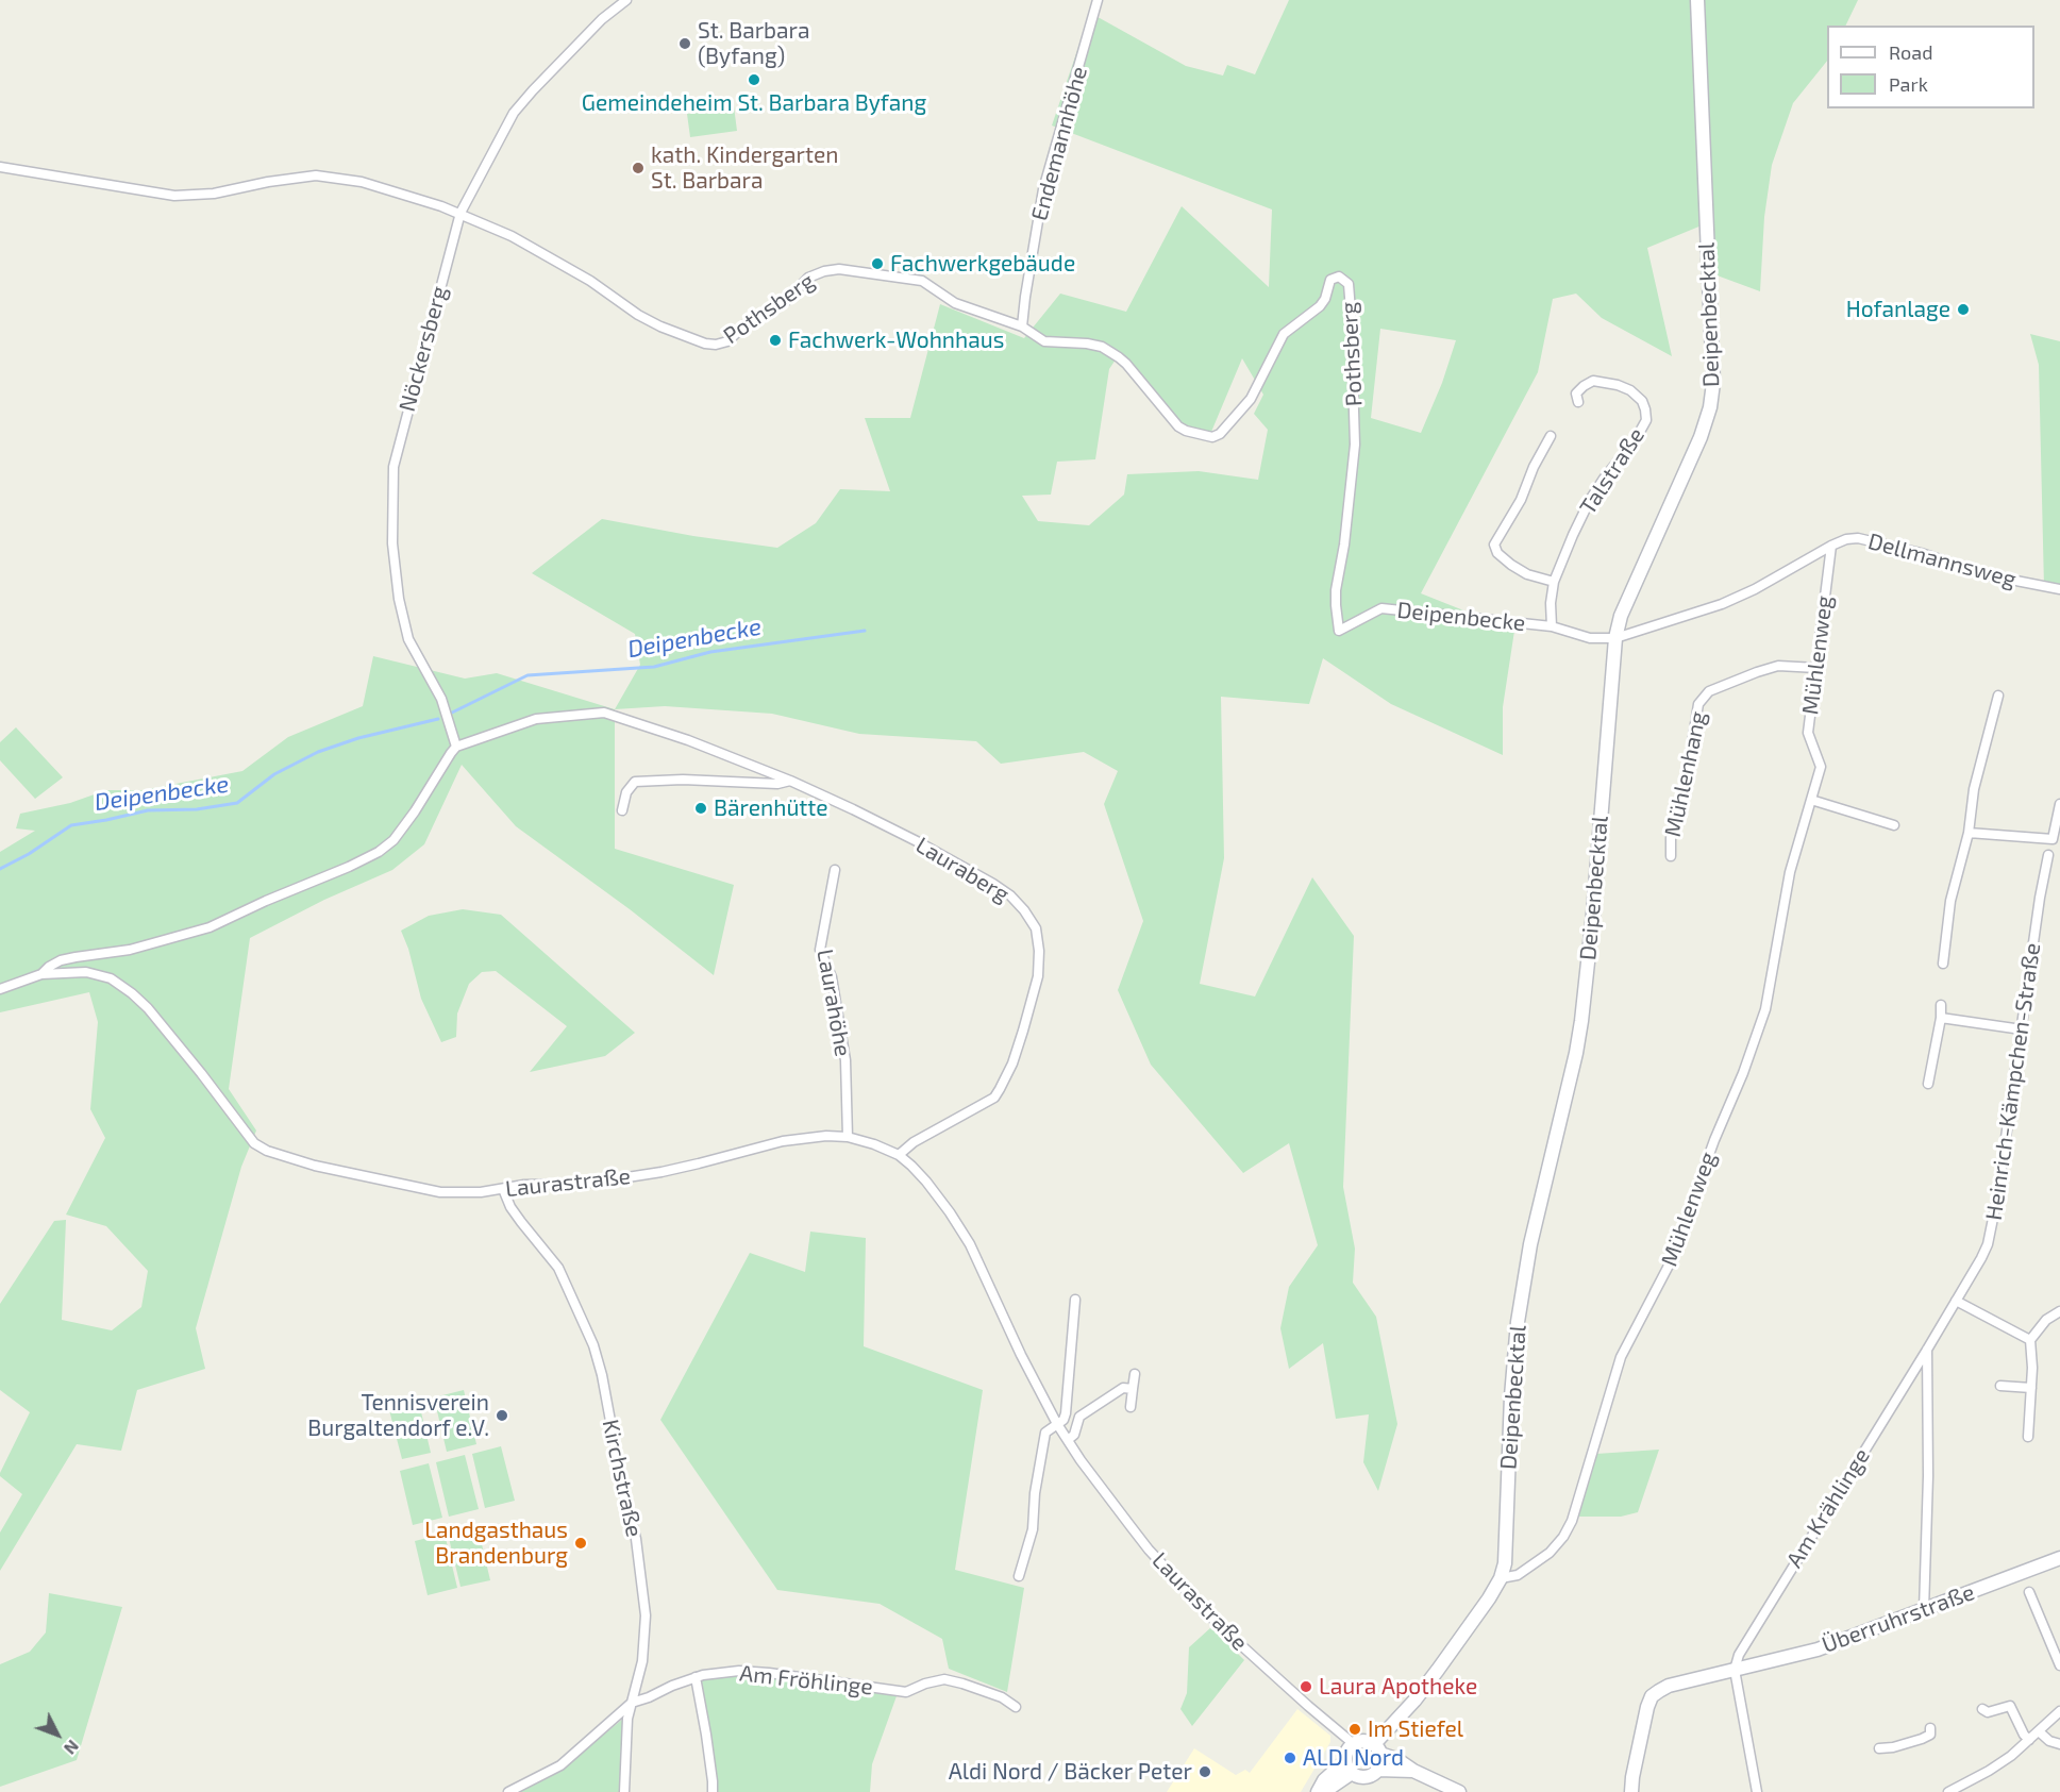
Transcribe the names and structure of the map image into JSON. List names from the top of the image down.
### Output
{
  "streets": {
    "main road": ["Deipenbecktal", "Überruhrstraße"],
    "street": [
      "Endemannhöhe",
      "Pothsberg",
      "Nöckersberg",
      "Talstraße",
      "Dellmannsweg",
      "Deipenbecke",
      "Mühlenweg",
      "Mühlenhang",
      "Lauraberg",
      "Laurahöhe",
      "Heinrich-Kämpchen-Straße",
      "Laurastraße",
      "Kirchstraße",
      "Am Krählinge",
      "Am Fröhlinge"
    ]
  },
  "crossings": [
    ["Endemannhöhe", "Pothsberg"],
    ["Pothsberg", "Nöckersberg"],
    ["Pothsberg", "Deipenbecke"],
    ["Deipenbecktal", "Dellmannsweg"],
    ["Deipenbecktal", "Mühlenweg"],
    ["Deipenbecktal", "Laurastraße"],
    ["Nöckersberg", "Lauraberg"],
    ["Talstraße", "Deipenbecke"],
    ["Dellmannsweg", "Mühlenweg"],
    ["Mühlenweg", "Mühlenhang"],
    ["Lauraberg", "Laurastraße"],
    ["Laurahöhe", "Laurastraße"],
    ["Heinrich-Kämpchen-Straße", "Am Krählinge"],
    ["Laurastraße", "Kirchstraße"],
    ["Kirchstraße", "Am Fröhlinge"],
    ["Am Krählinge", "Überruhrstraße"]
  ],
  "water": ["Deipenbecke"],
  "places": [
    "St. Barbara (Byfang)",
    "Gemeindeheim St. Barbara Byfang",
    "kath. Kindergarten St. Barbara",
    "Fachwerkgebäude",
    "Hofanlage",
    "Fachwerk-Wohnhaus",
    "Bärenhütte",
    "Tennisverein Burgaltendorf e.V.",
    "Landgasthaus Brandenburg",
    "Laura Apotheke",
    "Im Stiefel",
    "ALDI Nord",
    "Aldi Nord / Bäcker Peter"
  ],
  "legend": ["Road", "Park"],
  "north": "bottom right"
}
